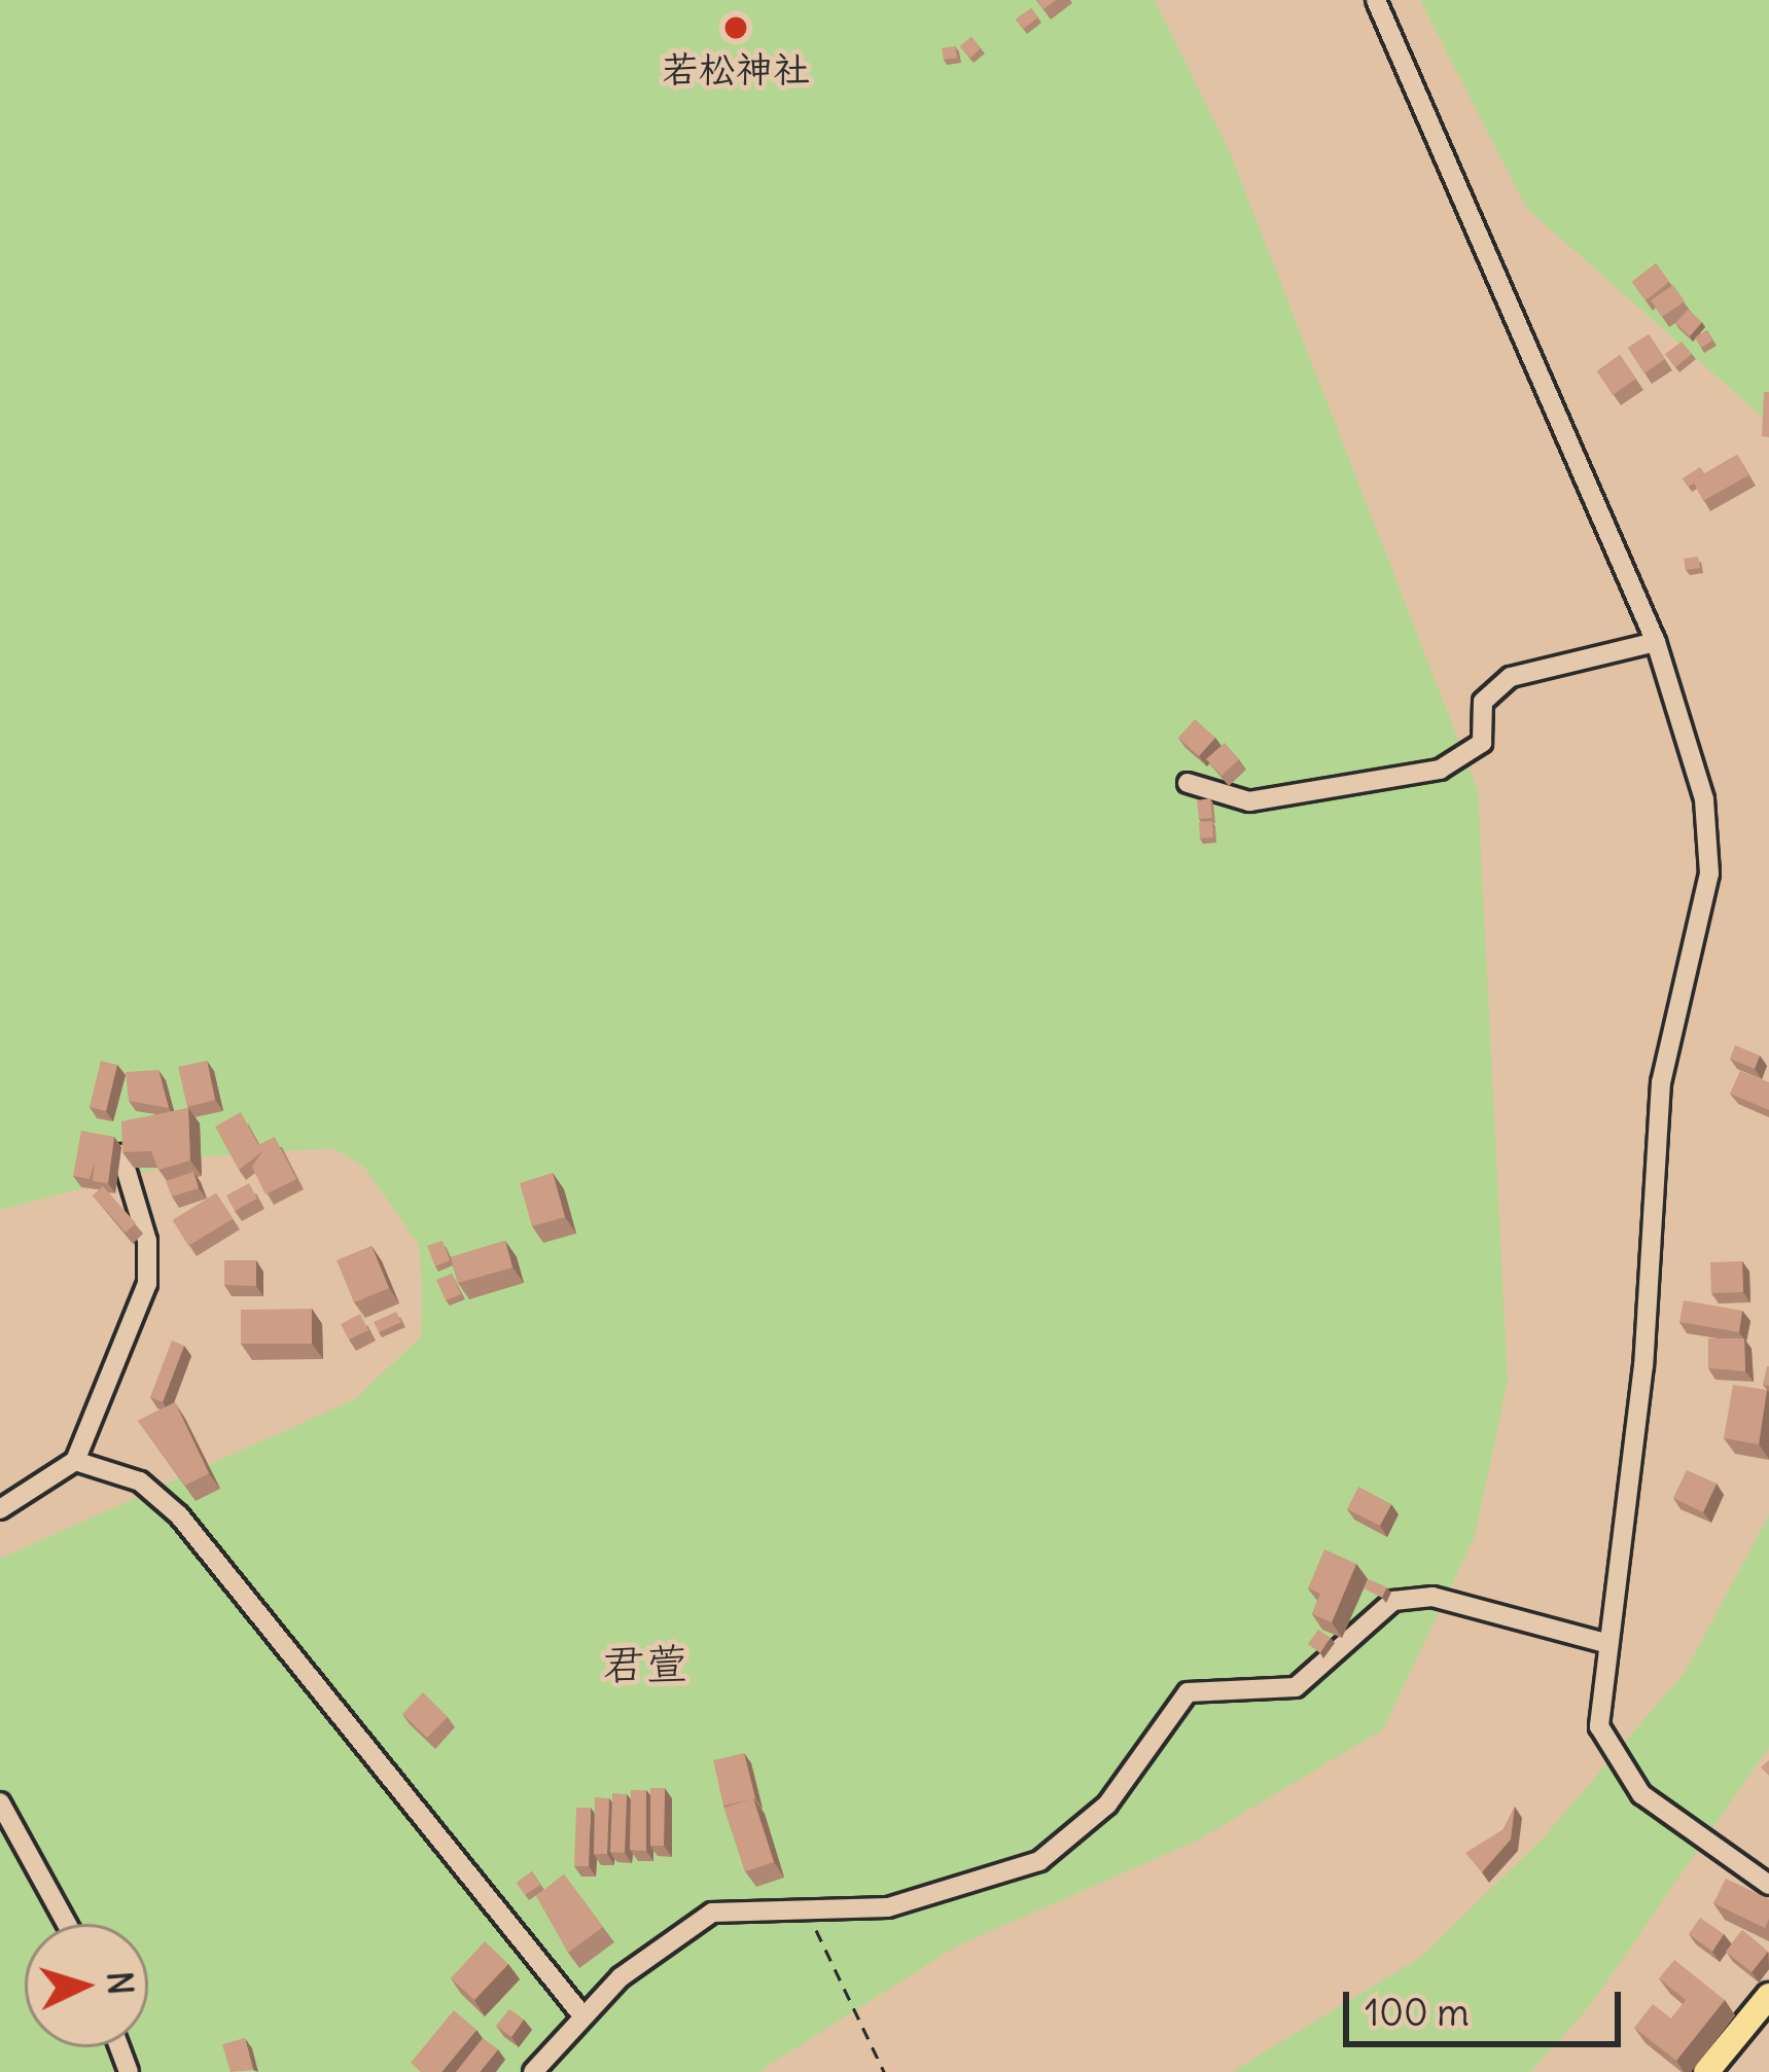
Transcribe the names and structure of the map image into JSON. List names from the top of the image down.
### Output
{
  "districts": ["君萱"],
  "places": ["若松神社"],
  "scale_bar": "100 m",
  "north": "right"
}
